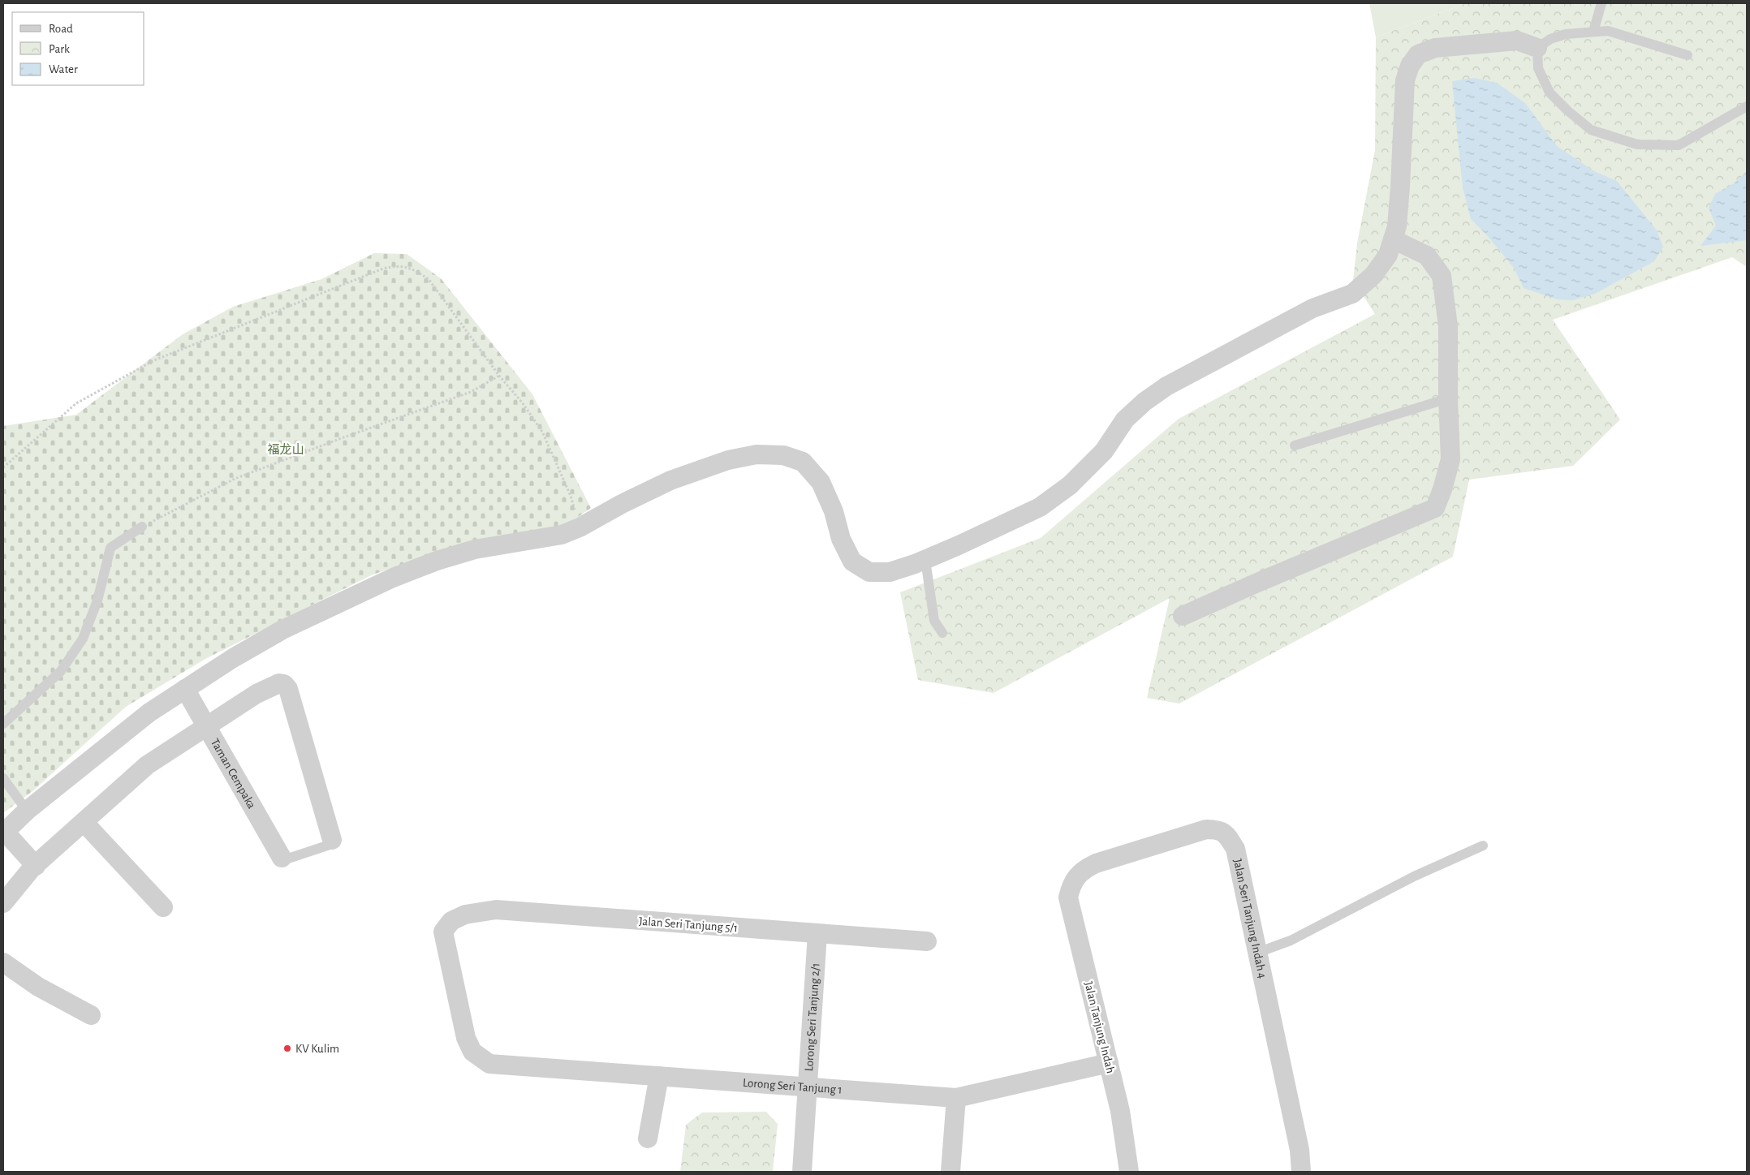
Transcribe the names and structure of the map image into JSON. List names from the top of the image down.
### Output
{
  "streets": {
    "street": [
      "Taman Cempaka",
      "Jalan Seri Tanjung Indah 4",
      "Jalan Seri Tanjung 5/1",
      "Lorong Seri Tanjung 2/1",
      "Jalan Tanjung Indah",
      "Lorong Seri Tanjung 1"
    ]
  },
  "crossings": [
    ["Jalan Seri Tanjung Indah 4", "Jalan Tanjung Indah"],
    ["Jalan Seri Tanjung 5/1", "Lorong Seri Tanjung 2/1"],
    ["Jalan Seri Tanjung 5/1", "Lorong Seri Tanjung 1"],
    ["Lorong Seri Tanjung 2/1", "Lorong Seri Tanjung 1"],
    ["Jalan Tanjung Indah", "Lorong Seri Tanjung 1"]
  ],
  "parks": ["福龙山"],
  "places": ["KV Kulim"],
  "legend": ["Road", "Park", "Water"]
}
